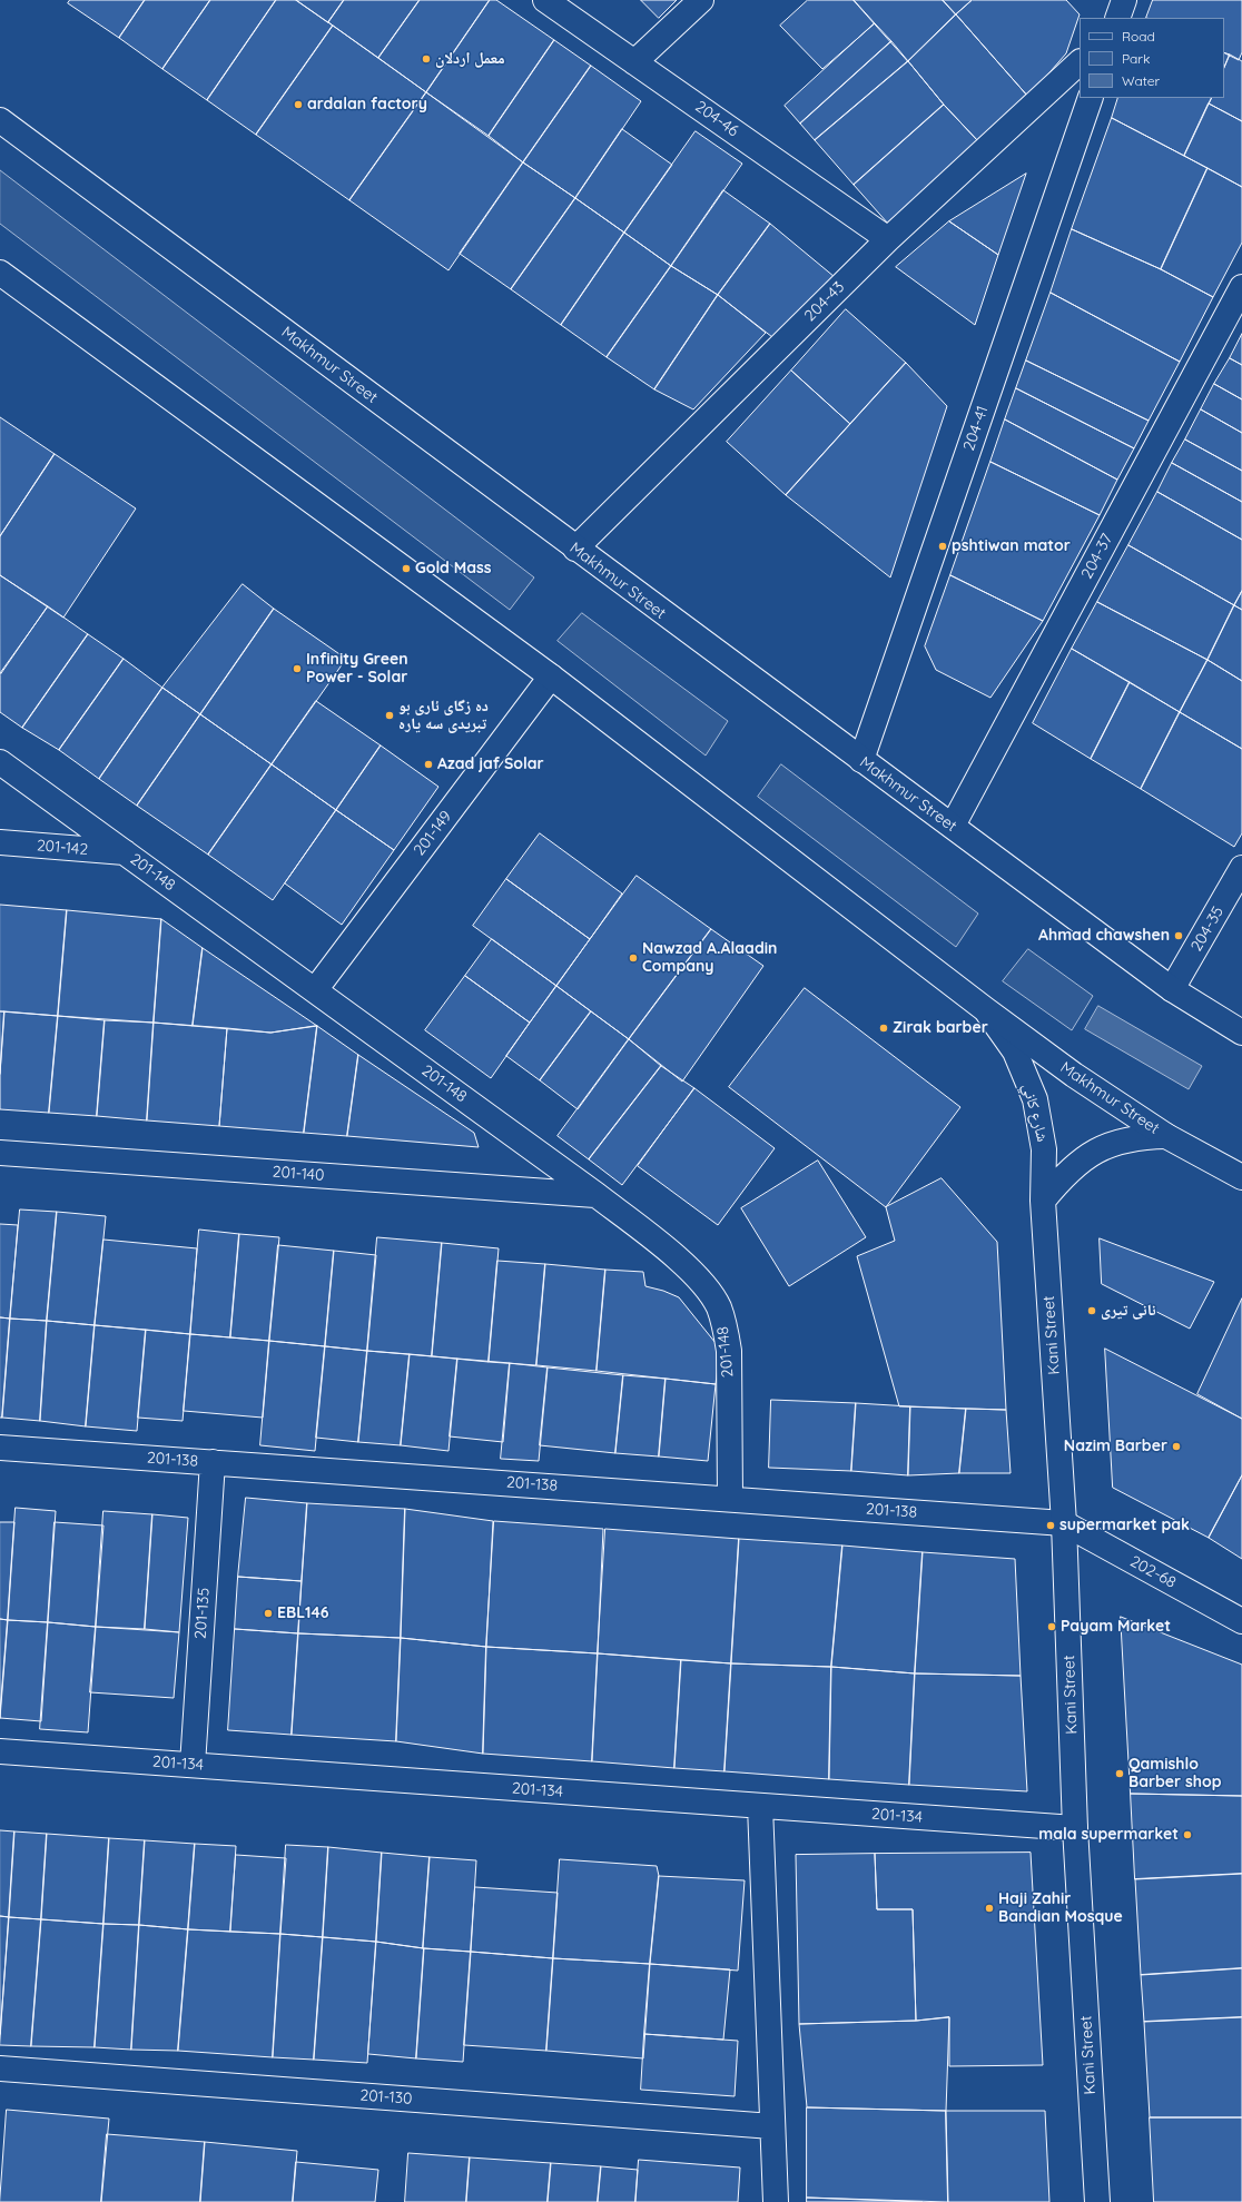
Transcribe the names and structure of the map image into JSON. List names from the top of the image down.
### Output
{
  "streets": {
    "main road": [
      "204-46",
      "204-43",
      "Makhmur Street",
      "204-41",
      "204-37",
      "201-149",
      "201-142",
      "201-148",
      "204-35",
      "شارع كاني",
      "201-140",
      "Kani Street",
      "201-138",
      "202-68",
      "201-135",
      "201-134",
      "201-130"
    ]
  },
  "crossings": [
    ["204-46", "204-43"],
    ["204-43", "Makhmur Street"],
    ["Makhmur Street", "204-41"],
    ["Makhmur Street", "204-37"],
    ["Makhmur Street", "201-149"],
    ["Makhmur Street", "204-35"],
    ["Makhmur Street", "شارع كاني"],
    ["201-149", "201-148"],
    ["201-142", "201-148"],
    ["201-148", "201-140"],
    ["201-148", "201-138"],
    ["شارع كاني", "Kani Street"],
    ["Kani Street", "201-138"],
    ["Kani Street", "202-68"],
    ["Kani Street", "201-134"],
    ["201-138", "202-68"],
    ["201-138", "201-135"],
    ["201-135", "201-134"]
  ],
  "places": [
    "معمل اردلان",
    "ardalan factory",
    "pshtiwan mator",
    "Gold Mass",
    "Infinity Green Power - Solar",
    "ده زگاى ئاری بو تبریدی سە یارە",
    "Azad jaf Solar",
    "Ahmad chawshen",
    "Nawzad A.Alaadin Company",
    "Zirak barber",
    "نانی تیری",
    "Nazim Barber",
    "supermarket pak",
    "EBL146",
    "Payam Market",
    "Qamishlo Barber shop",
    "mala supermarket",
    "Haji Zahir Bandian Mosque"
  ],
  "legend": ["Road", "Park", "Water"]
}
